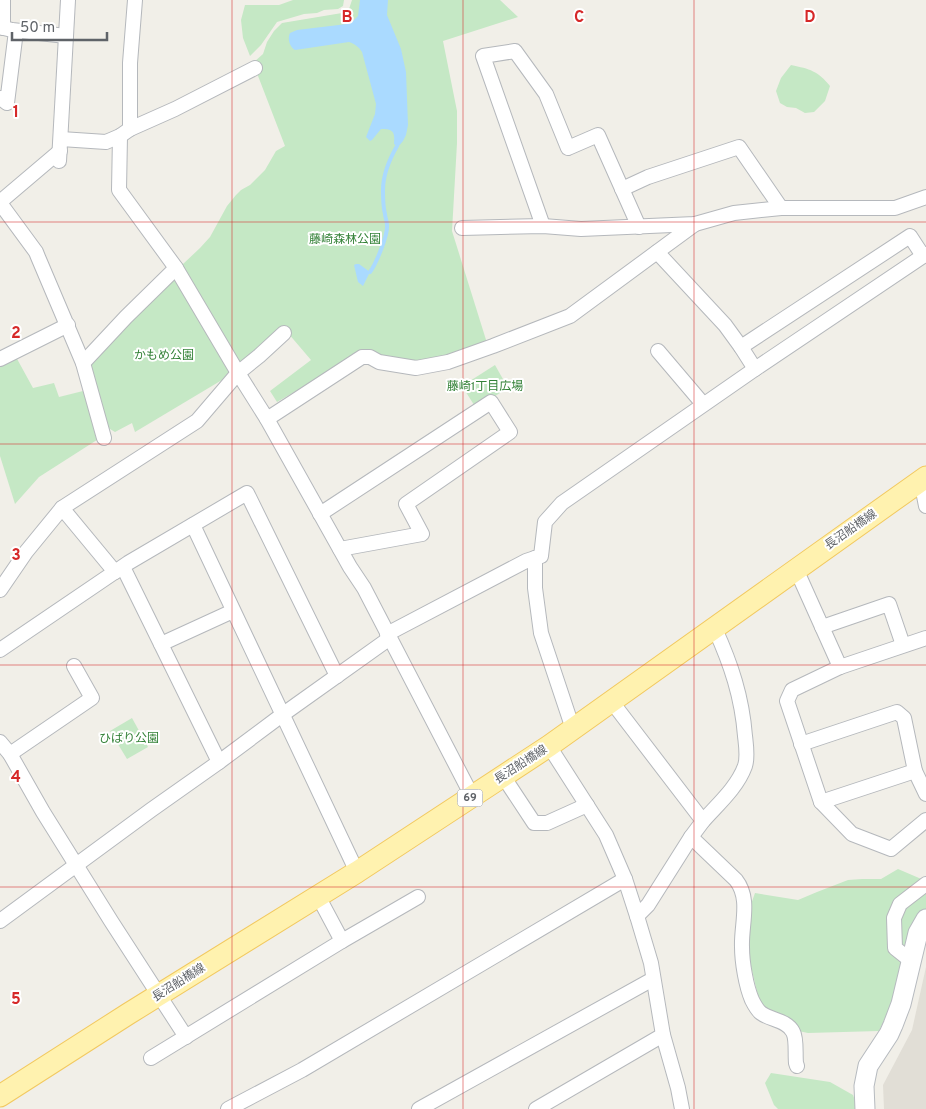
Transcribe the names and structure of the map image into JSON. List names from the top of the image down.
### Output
{
  "streets": {
    "main road": ["長沼船橋線", "69"]
  },
  "parks": [
    "藤崎森林公園",
    "かもめ公園",
    "藤崎1丁目広場",
    "ひばり公園"
  ],
  "scale_bar": "50 m",
  "grid": {
    "columns": ["B", "C", "D"],
    "rows": [
      "1",
      "2",
      "3",
      "4",
      "5"
    ]
  }
}
